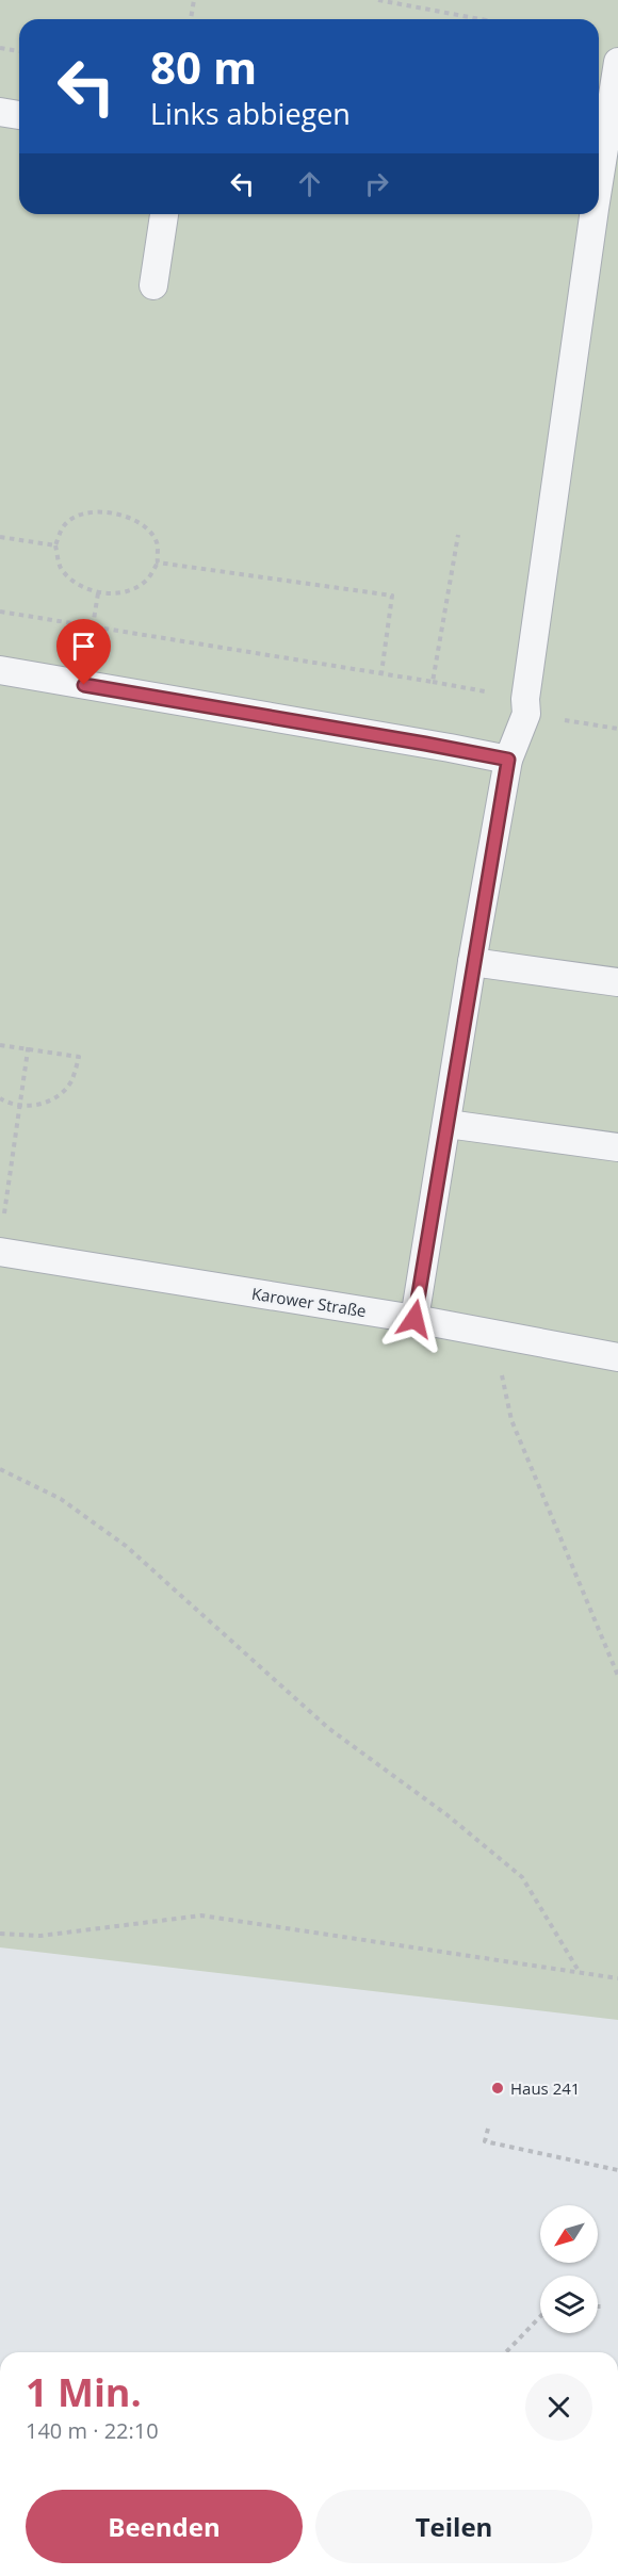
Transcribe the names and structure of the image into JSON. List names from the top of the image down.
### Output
{
  "streets": {
    "lane": ["Karower Straße"]
  },
  "places": ["Haus 241"],
  "north": "bottom left",
  "page": {
    "turn": ["80 m", "Links abbiegen"],
    "heading": ["1 Min.", "140 m · 22:10"],
    "buttons": ["Beenden", "Teilen"]
  }
}
